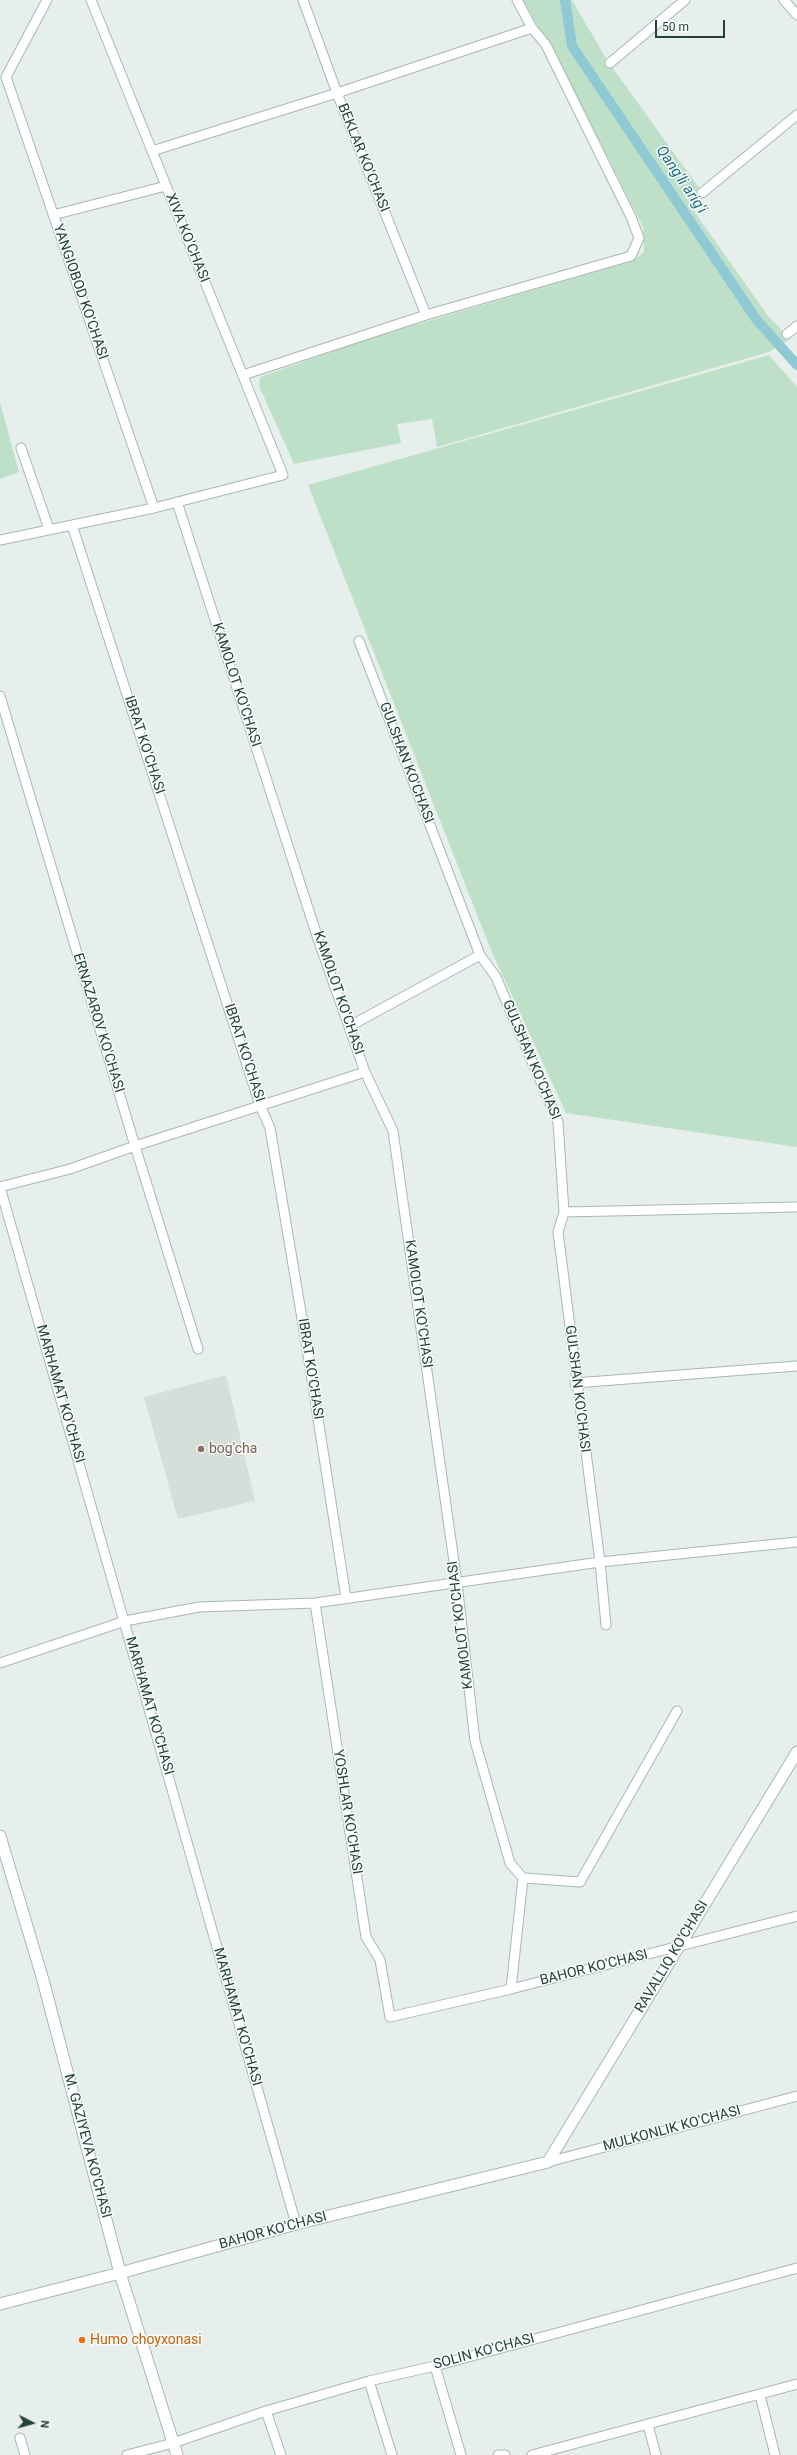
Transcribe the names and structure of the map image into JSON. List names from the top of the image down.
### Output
{
  "streets": {
    "street": [
      "BEKLAR KO'CHASI",
      "XIVA KO'CHASI",
      "YANGIOBOD KO'CHASI",
      "KAMOLOT KO'CHASI",
      "IBRAT KO'CHASI",
      "GULSHAN KO'CHASI",
      "ERNAZAROV KO'CHASI",
      "MARHAMAT KO'CHASI",
      "YOSHLAR KO'CHASI",
      "RAVALLIQ KO'CHASI",
      "BAHOR KO'CHASI",
      "MULKONLIK KO'CHASI",
      "M. GAZIYEVA KO'CHASI",
      "SOLIN KO'CHASI"
    ]
  },
  "crossings": [
    ["XIVA KO'CHASI", "KAMOLOT KO'CHASI"],
    ["MARHAMAT KO'CHASI", "BAHOR KO'CHASI"],
    ["YOSHLAR KO'CHASI", "BAHOR KO'CHASI"],
    ["RAVALLIQ KO'CHASI", "BAHOR KO'CHASI"],
    ["RAVALLIQ KO'CHASI", "MULKONLIK KO'CHASI"],
    ["BAHOR KO'CHASI", "MULKONLIK KO'CHASI"],
    ["BAHOR KO'CHASI", "M. GAZIYEVA KO'CHASI"],
    ["M. GAZIYEVA KO'CHASI", "SOLIN KO'CHASI"]
  ],
  "water": ["Qang'li arig'i"],
  "places": ["bog'cha", "Humo choyxonasi"],
  "scale_bar": "50 m",
  "north": "right"
}
